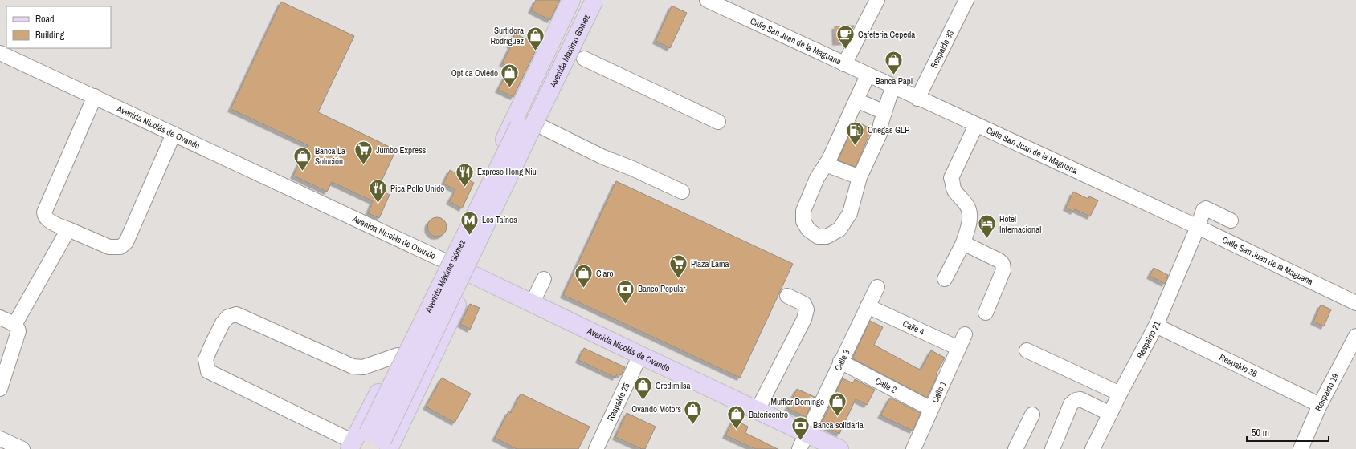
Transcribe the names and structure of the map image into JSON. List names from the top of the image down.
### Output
{
  "streets": {
    "main road": ["Avenida Máximo Gómez", "Avenida Nicolás de Ovando"],
    "street": [
      "Calle San Juan de la Maguana",
      "Respaldo 33",
      "Calle 4",
      "Respaldo 21",
      "Calle 3",
      "Respaldo 36",
      "Calle 2",
      "Calle 1",
      "Respaldo 19",
      "Respaldo 25"
    ]
  },
  "crossings": [
    ["Calle San Juan de la Maguana", "Respaldo 33"],
    ["Calle San Juan de la Maguana", "Respaldo 21"],
    ["Avenida Nicolás de Ovando", "Calle 3"],
    ["Avenida Nicolás de Ovando", "Respaldo 25"],
    ["Calle 4", "Calle 3"],
    ["Calle 4", "Calle 1"],
    ["Respaldo 21", "Respaldo 36"],
    ["Calle 3", "Calle 2"],
    ["Respaldo 36", "Respaldo 19"],
    ["Calle 2", "Calle 1"]
  ],
  "places": {
    "cafe": ["Cafeteria Cepeda"],
    "shop": [
      "Surtidora Rodriguez",
      "Banca Papi",
      "Optica Oviedo",
      "Banca La Solución",
      "Claro",
      "Credimilsa",
      "Muffler Domingo",
      "Ovando Motors",
      "Batericentro"
    ],
    "fuel station": ["Onegas GLP"],
    "supermarket": ["Jumbo Express", "Plaza Lama"],
    "restaurant": ["Expreso Hong Niu", "Pica Pollo Unido"],
    "metro station": ["Los Taínos"],
    "hotel": ["Hotel Internacional"],
    "bank": ["Banco Popular", "Banca solidaria"]
  },
  "legend": ["Road", "Building"],
  "scale_bar": "50 m"
}
